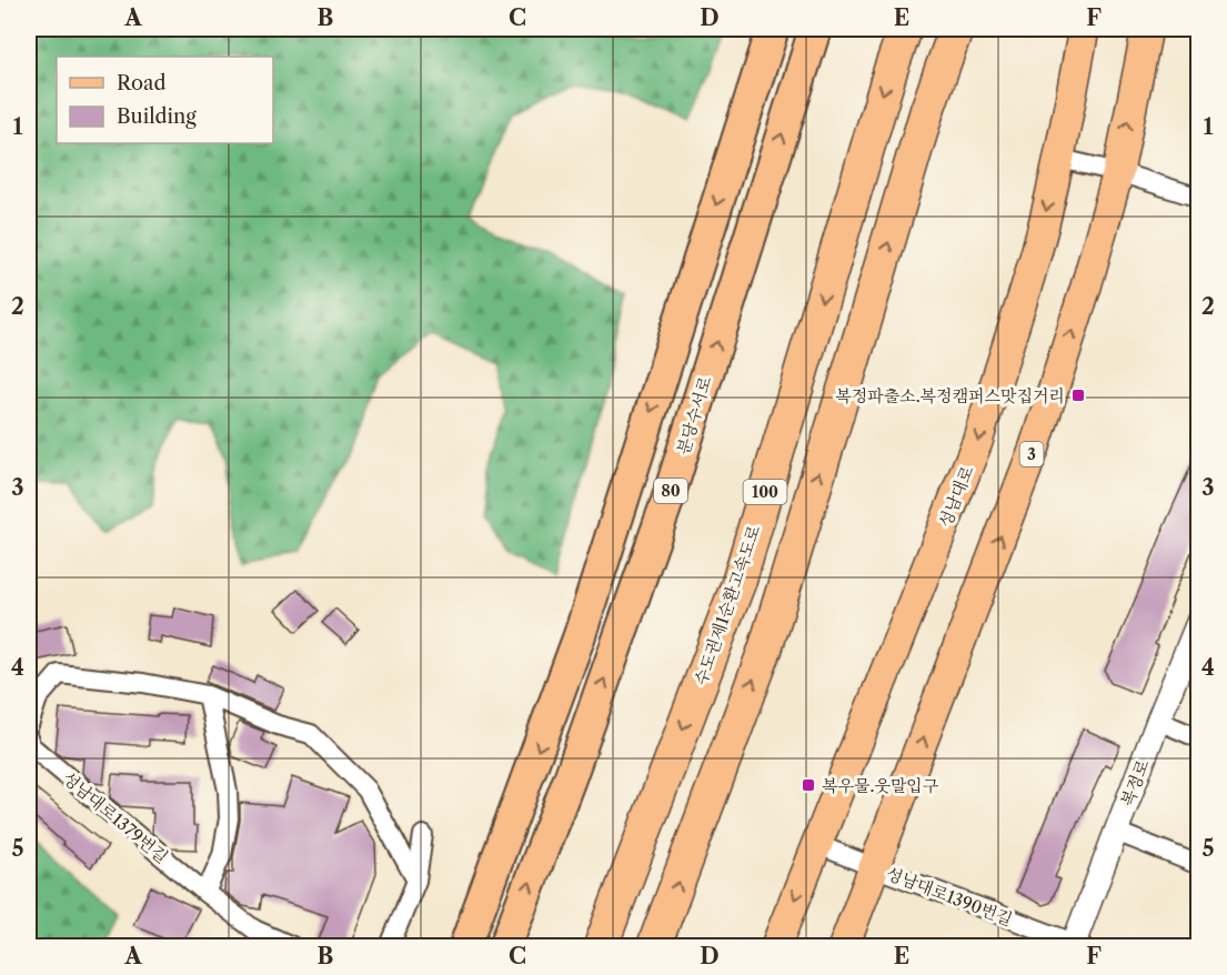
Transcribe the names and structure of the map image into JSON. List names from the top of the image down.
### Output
{
  "streets": {
    "highway": [
      "분당수서로",
      "80",
      "100",
      "수도권제1순환고속도로"
    ],
    "main road": ["3", "성남대로"],
    "street": ["복정로", "성남대로1379번길", "성남대로1390번길"]
  },
  "crossings": [
    ["3", "성남대로1390번길"],
    ["성남대로", "성남대로1390번길"],
    ["복정로", "성남대로1390번길"]
  ],
  "places": {
    "transit": ["복정파출소.복정캠퍼스맛집거리", "복우물.웃말입구"]
  },
  "legend": ["Road", "Building"],
  "grid": {
    "columns": [
      "A",
      "B",
      "C",
      "D",
      "E",
      "F"
    ],
    "rows": [
      "1",
      "2",
      "3",
      "4",
      "5"
    ]
  }
}
